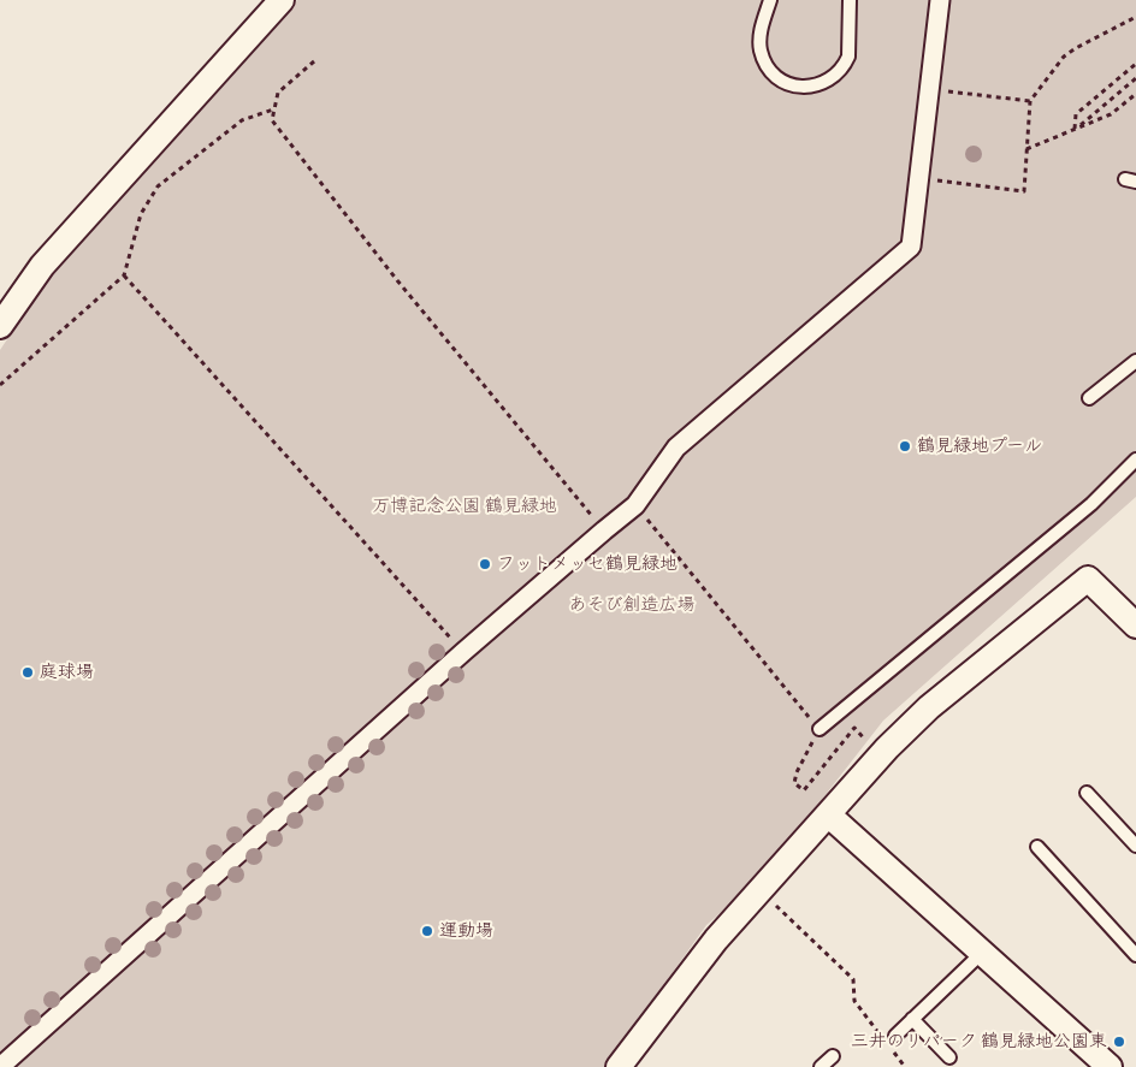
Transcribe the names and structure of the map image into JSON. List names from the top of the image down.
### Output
{
  "parks": ["万博記念公園 鶴見緑地", "あそび創造広場"],
  "places": [
    "鶴見緑地プール",
    "フットメッセ鶴見緑地",
    "庭球場",
    "運動場",
    "三井のリパーク 鶴見緑地公園東"
  ]
}
